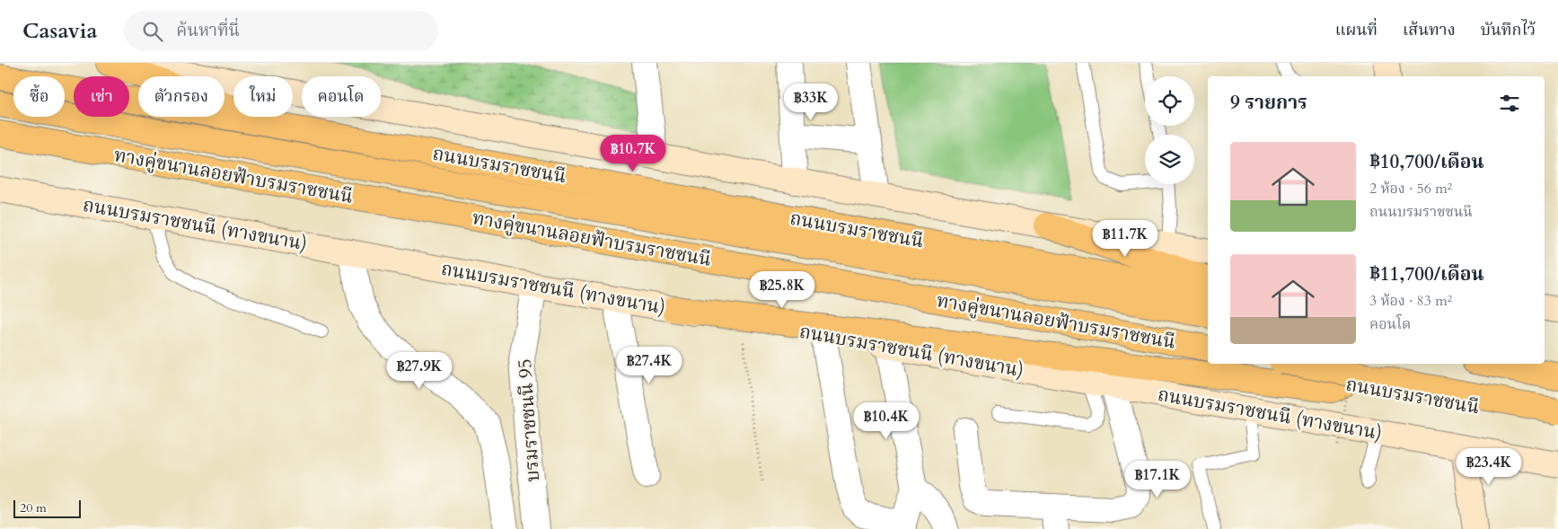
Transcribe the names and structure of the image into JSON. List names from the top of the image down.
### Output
{
  "streets": {
    "main road": ["ถนนบรมราชชนนี", "ทางคู่ขนานลอยฟ้าบรมราชชนนี", "ถนนบรมราชชนนี (ทางขนาน)"],
    "street": ["บรมราชชนนี 95"]
  },
  "crossings": [
    ["ถนนบรมราชชนนี (ทางขนาน)", "บรมราชชนนี 95"]
  ],
  "scale_bar": "20 m",
  "page": {
    "header": "Casavia",
    "search": "ค้นหาที่นี่",
    "nav": ["แผนที่", "เส้นทาง", "บันทึกไว้"],
    "chip": [
      "ซื้อ",
      "เช่า",
      "ตัวกรอง",
      "ใหม่",
      "คอนโด"
    ],
    "heading": "9 รายการ",
    "price": [
      "฿33K",
      "฿10.7K",
      "฿11.7K",
      "฿25.8K",
      "฿27.4K",
      "฿27.9K",
      "฿10.4K",
      "฿23.4K",
      "฿17.1K"
    ],
    "list": [
      {
        "name": "฿10,700/เดือน",
        "note": "2 ห้อง · 56 m² · ถนนบรมราชชนนี"
      },
      {
        "name": "฿11,700/เดือน",
        "note": "3 ห้อง · 83 m² · คอนโด"
      }
    ],
    "scale": "20 m"
  }
}
